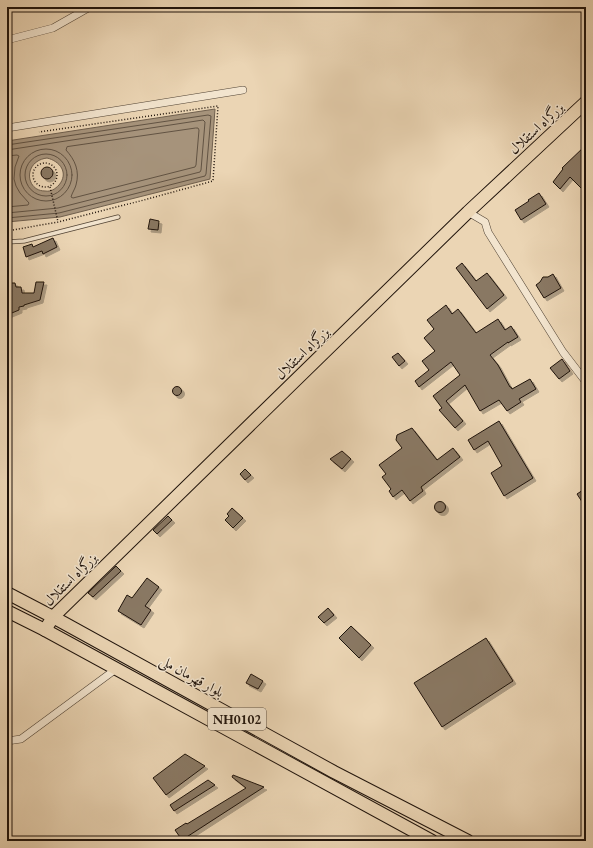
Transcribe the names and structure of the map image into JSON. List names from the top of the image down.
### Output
{
  "streets": {
    "highway": ["بزرگراه استقلال", "بلوار قهرمان ملی", "NH0102"]
  },
  "crossings": [
    ["بزرگراه استقلال", "بلوار قهرمان ملی"],
    ["بزرگراه استقلال", "NH0102"]
  ]
}
